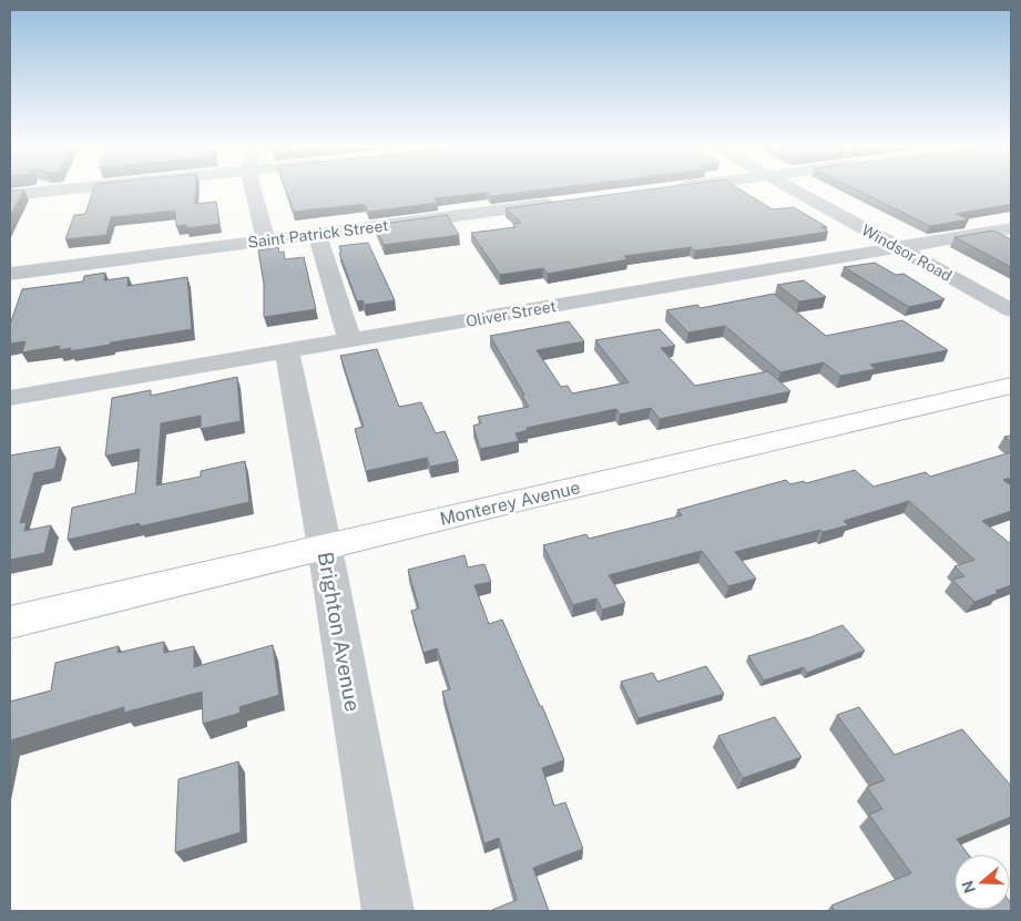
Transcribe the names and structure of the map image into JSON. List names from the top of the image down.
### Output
{
  "streets": {
    "street": [
      "Saint Patrick Street",
      "Windsor Road",
      "Oliver Street",
      "Monterey Avenue",
      "Brighton Avenue"
    ]
  },
  "crossings": [
    ["Windsor Road", "Oliver Street"],
    ["Oliver Street", "Brighton Avenue"],
    ["Monterey Avenue", "Brighton Avenue"]
  ],
  "north": "left"
}
